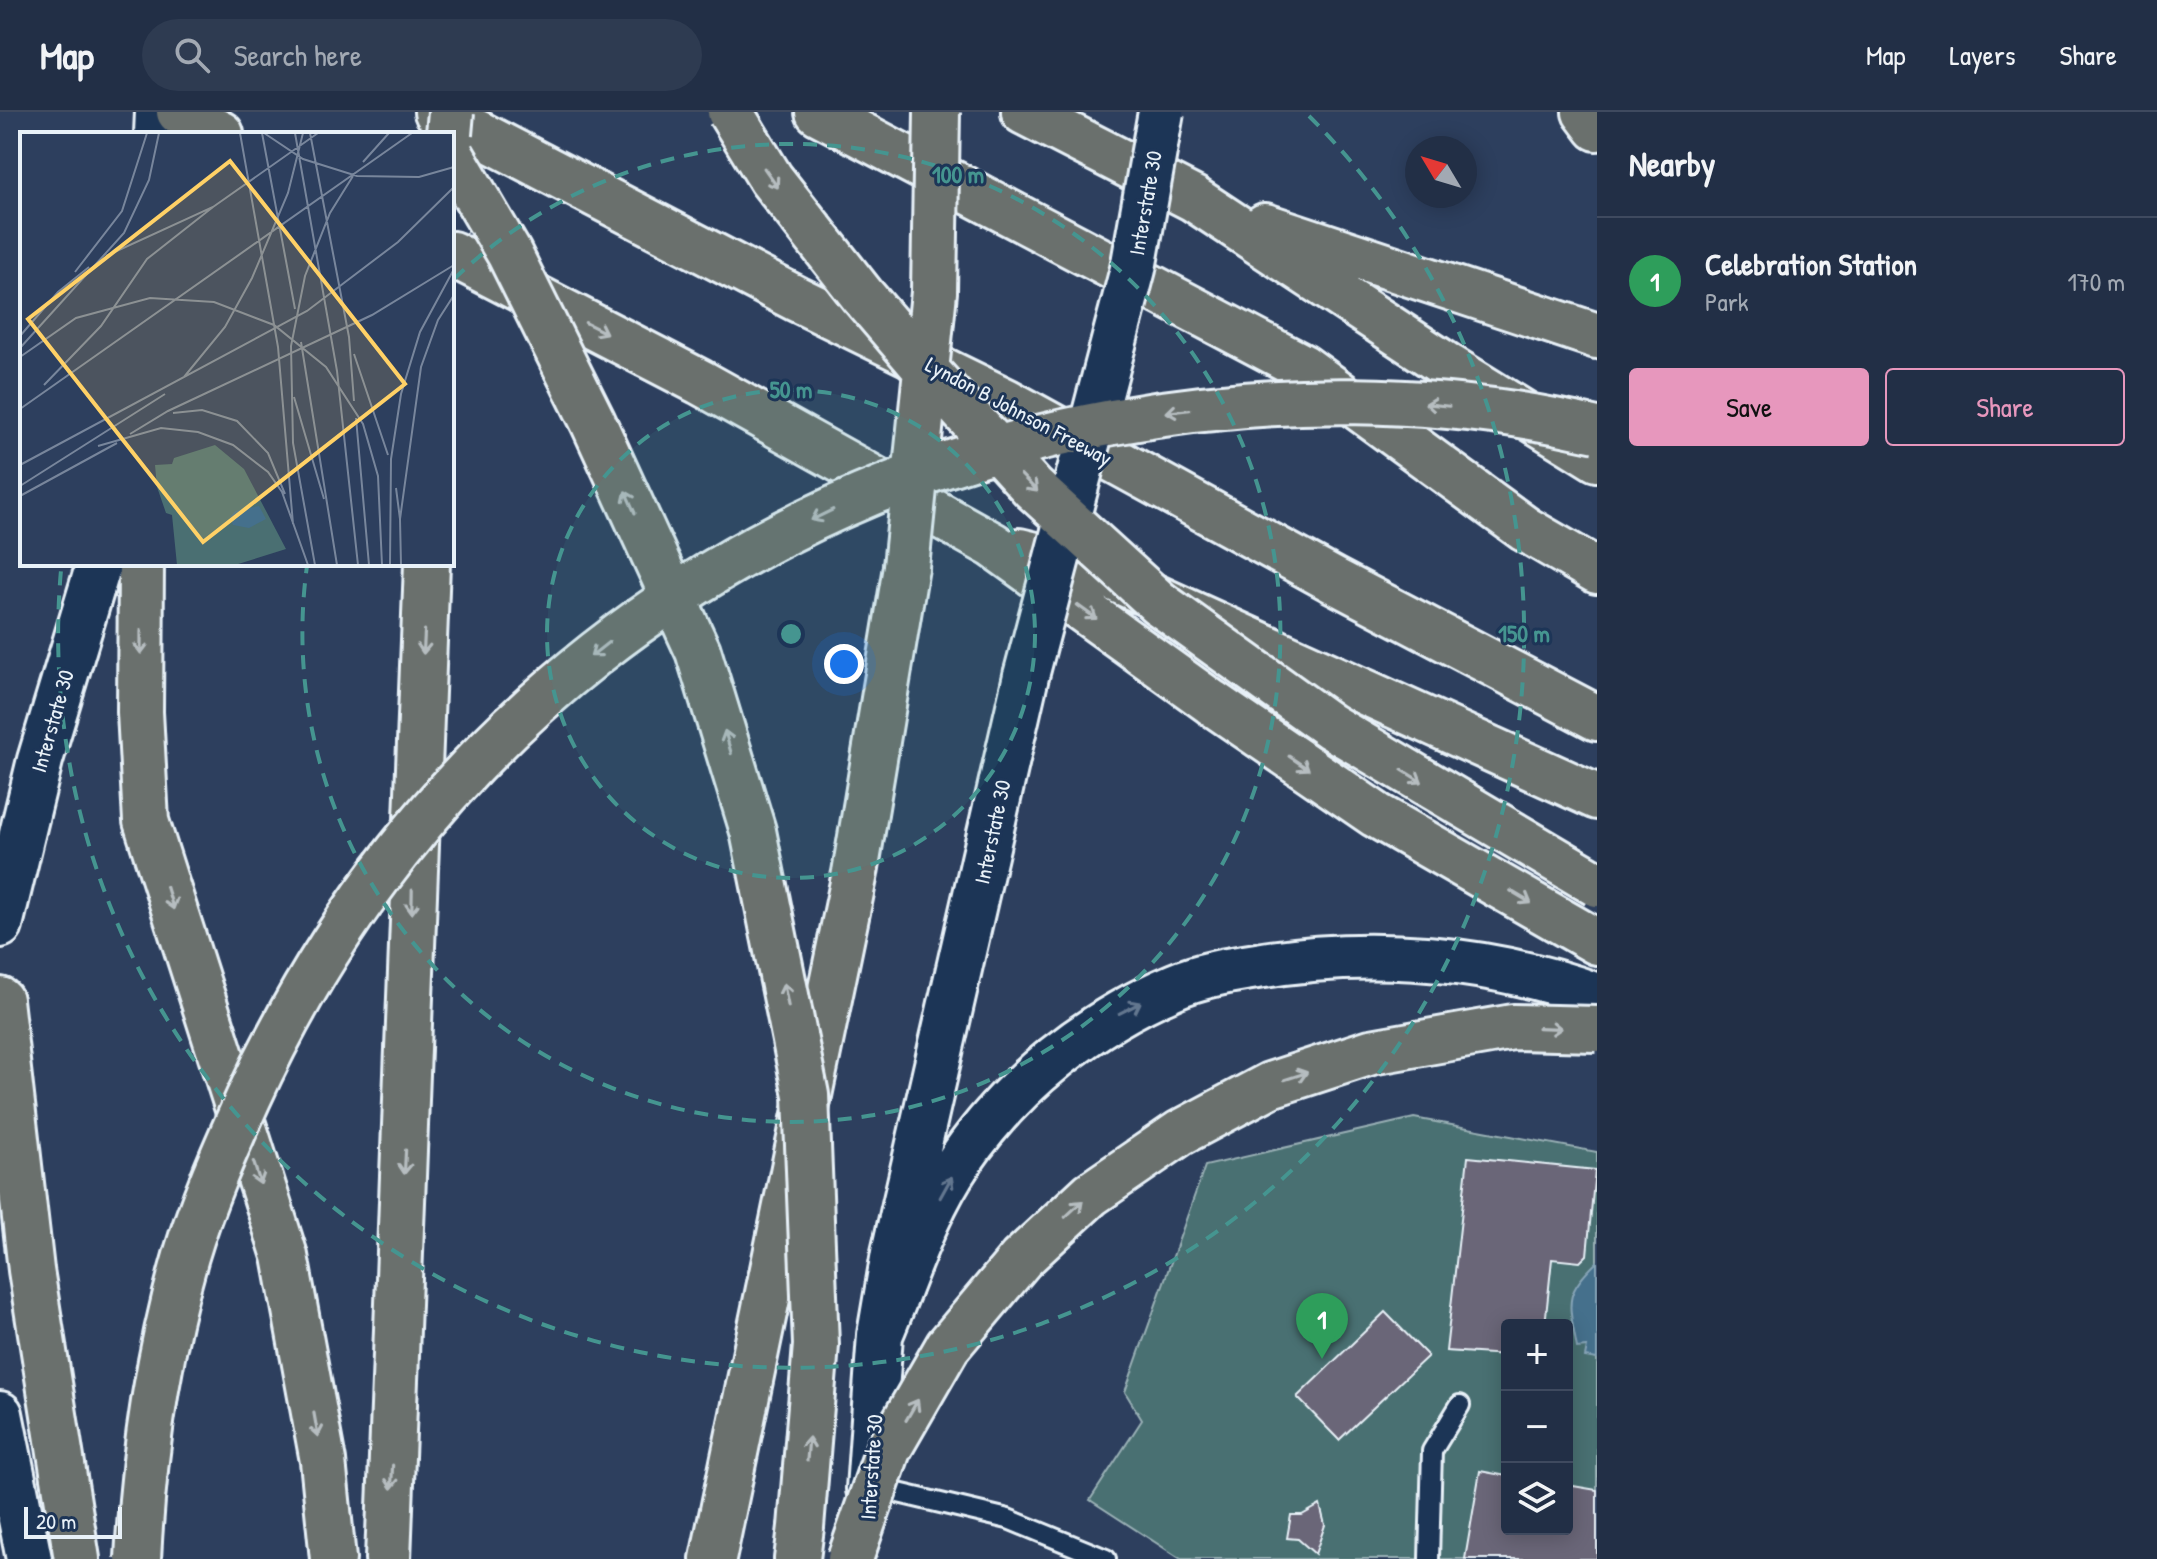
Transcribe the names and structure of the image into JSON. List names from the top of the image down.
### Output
{
  "streets": {
    "highway": ["Lyndon B Johnson Freeway"],
    "main road": ["Interstate 30"]
  },
  "scale_bar": "20 m",
  "north": "top left",
  "page": {
    "header": "Map",
    "search": "Search here",
    "nav": ["Map", "Layers", "Share"],
    "heading": "Nearby",
    "list": [
      {
        "mark": "1",
        "name": "Celebration Station",
        "note": "Park",
        "value": "170 m"
      }
    ],
    "buttons": ["Save", "Share"],
    "pins": "1",
    "map_buttons": ["+", "−"],
    "scale": "20 m"
  },
  "rings": ["100 m", "50 m", "150 m"]
}
